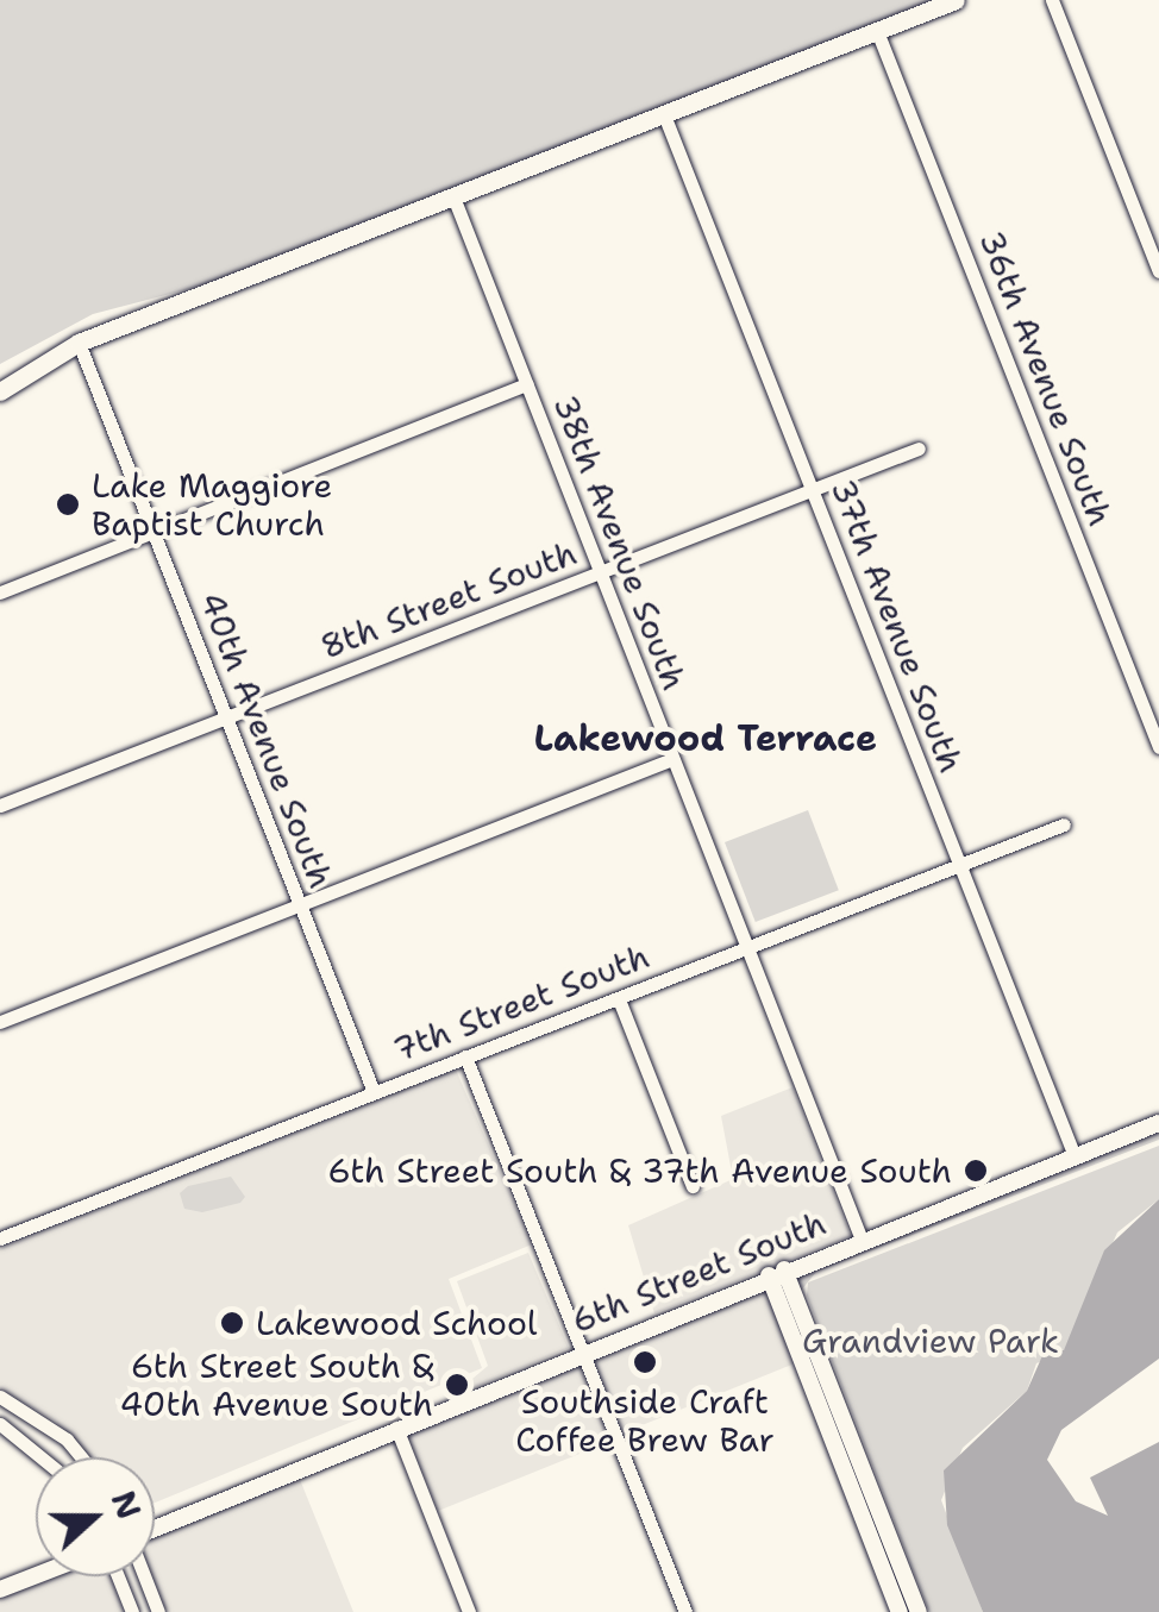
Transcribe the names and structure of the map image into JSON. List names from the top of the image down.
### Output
{
  "streets": {
    "street": [
      "36th Avenue South",
      "38th Avenue South",
      "8th Street South",
      "37th Avenue South",
      "40th Avenue South",
      "7th Street South",
      "6th Street South"
    ]
  },
  "crossings": [
    ["38th Avenue South", "8th Street South"],
    ["38th Avenue South", "7th Street South"],
    ["38th Avenue South", "6th Street South"],
    ["8th Street South", "37th Avenue South"],
    ["8th Street South", "40th Avenue South"],
    ["37th Avenue South", "7th Street South"],
    ["37th Avenue South", "6th Street South"],
    ["40th Avenue South", "7th Street South"]
  ],
  "districts": ["Lakewood Terrace"],
  "parks": ["Grandview Park"],
  "places": [
    "Lake Maggiore Baptist Church",
    "6th Street South & 37th Avenue South",
    "Lakewood School",
    "Southside Craft Coffee Brew Bar",
    "6th Street South & 40th Avenue South"
  ],
  "north": "right"
}
